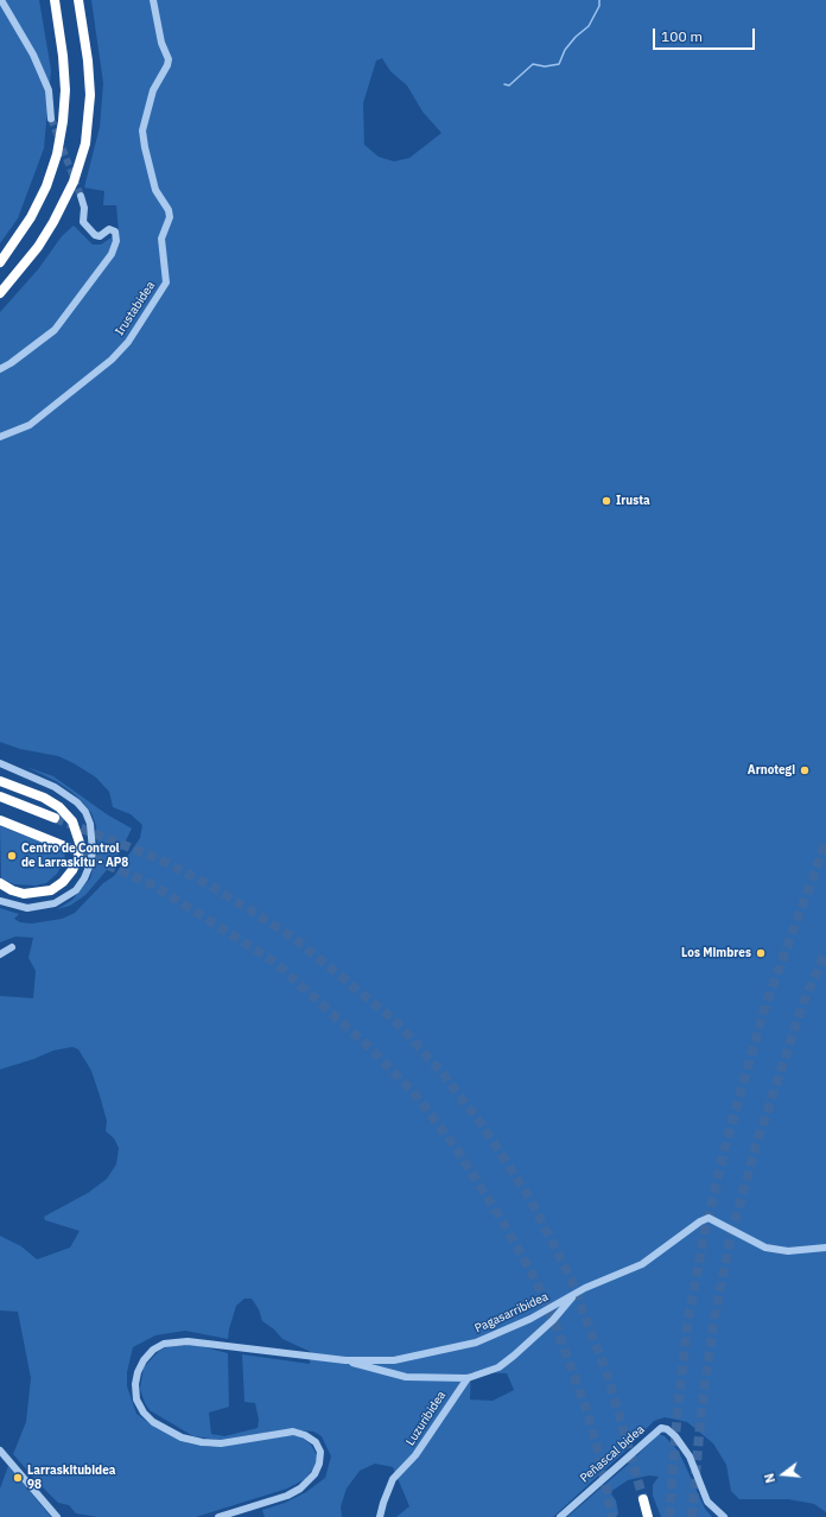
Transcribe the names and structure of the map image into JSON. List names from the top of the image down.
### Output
{
  "streets": {
    "street": [
      "Irustabidea",
      "Pagasarribidea",
      "Luzuribidea",
      "Peñascal bidea"
    ]
  },
  "crossings": [
    ["Pagasarribidea", "Luzuribidea"]
  ],
  "places": [
    "Irusta",
    "Arnotegi",
    "Centro de Control de Larraskitu - AP8",
    "Los Mimbres",
    "Larraskitubidea 98"
  ],
  "scale_bar": "100 m",
  "north": "left"
}
